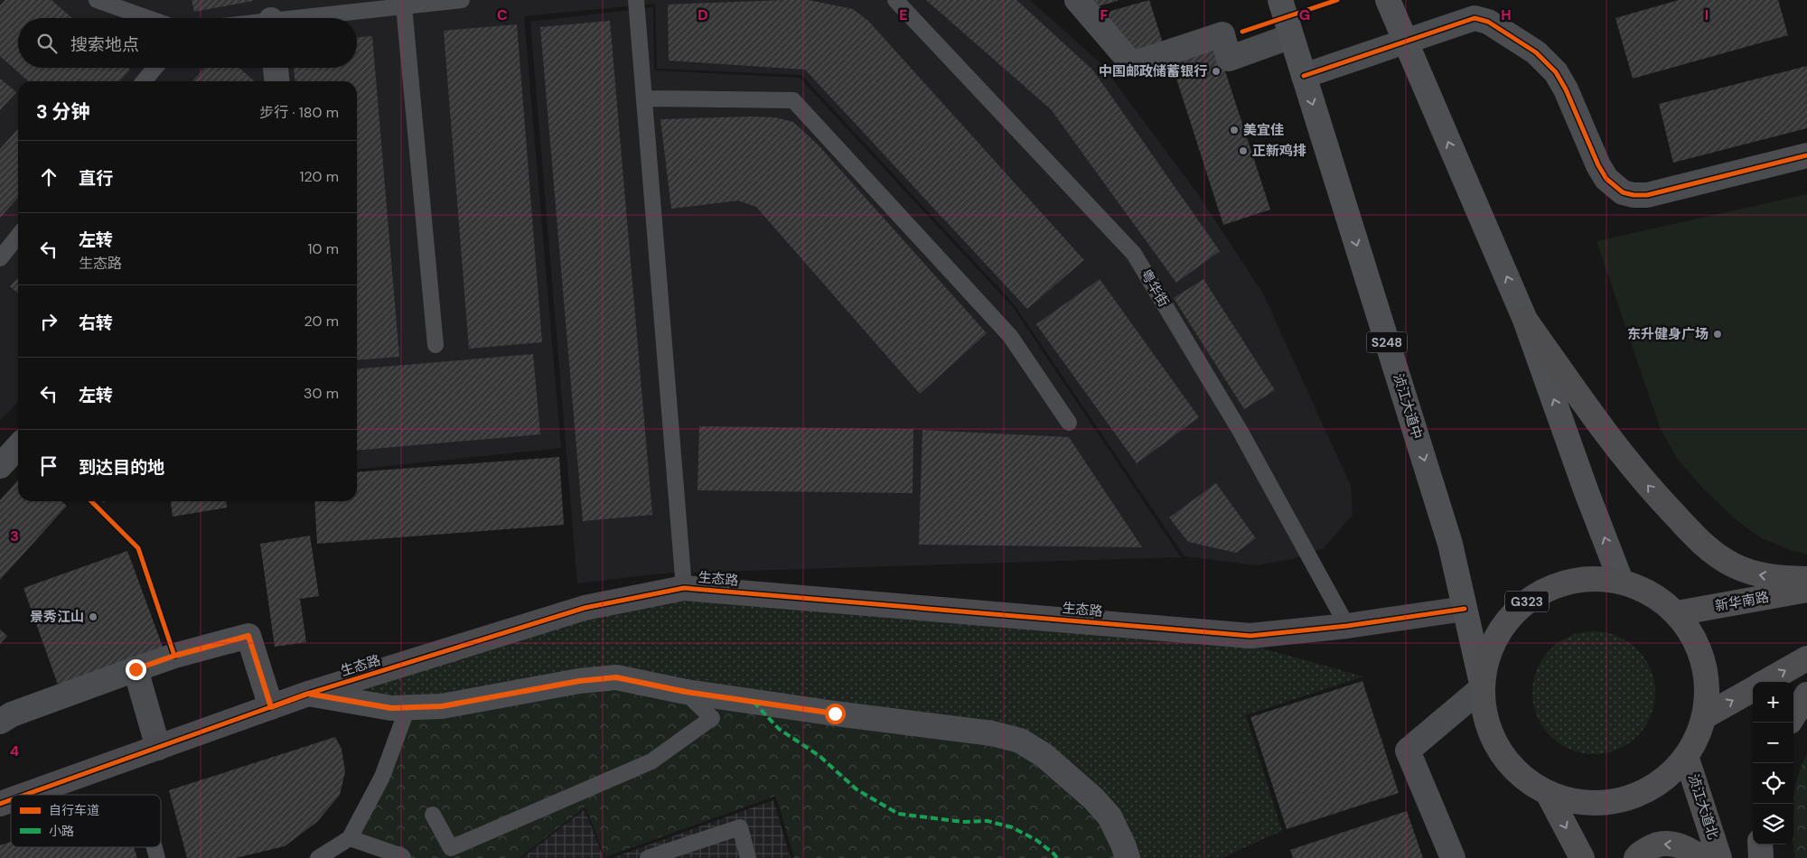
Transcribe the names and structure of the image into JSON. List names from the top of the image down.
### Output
{
  "streets": {
    "highway": ["G323", "新华南路", "浈江大道北"],
    "main road": ["S248", "浈江大道中"],
    "street": ["生态路"],
    "lane": ["粤华街"]
  },
  "crossings": [
    ["粤华街", "生态路"],
    ["浈江大道中", "生态路"],
    ["浈江大道中", "G323"],
    ["G323", "新华南路"],
    ["G323", "浈江大道北"]
  ],
  "places": [
    "中国邮政储蓄银行",
    "美宜佳",
    "正新鸡排",
    "东升健身广场",
    "景秀江山"
  ],
  "legend": ["自行车道", "小路"],
  "page": {
    "search": "搜索地点",
    "heading": ["3 分钟", "步行 · 180 m"],
    "list": [
      ["直行", "120 m"],
      ["左转", "生态路", "10 m"],
      ["右转", "20 m"],
      ["左转", "30 m"],
      "到达目的地"
    ],
    "map_buttons": ["+", "−"]
  },
  "grid": {
    "columns": [
      "C",
      "D",
      "E",
      "F",
      "G",
      "H",
      "I"
    ],
    "rows": ["3", "4"]
  }
}
